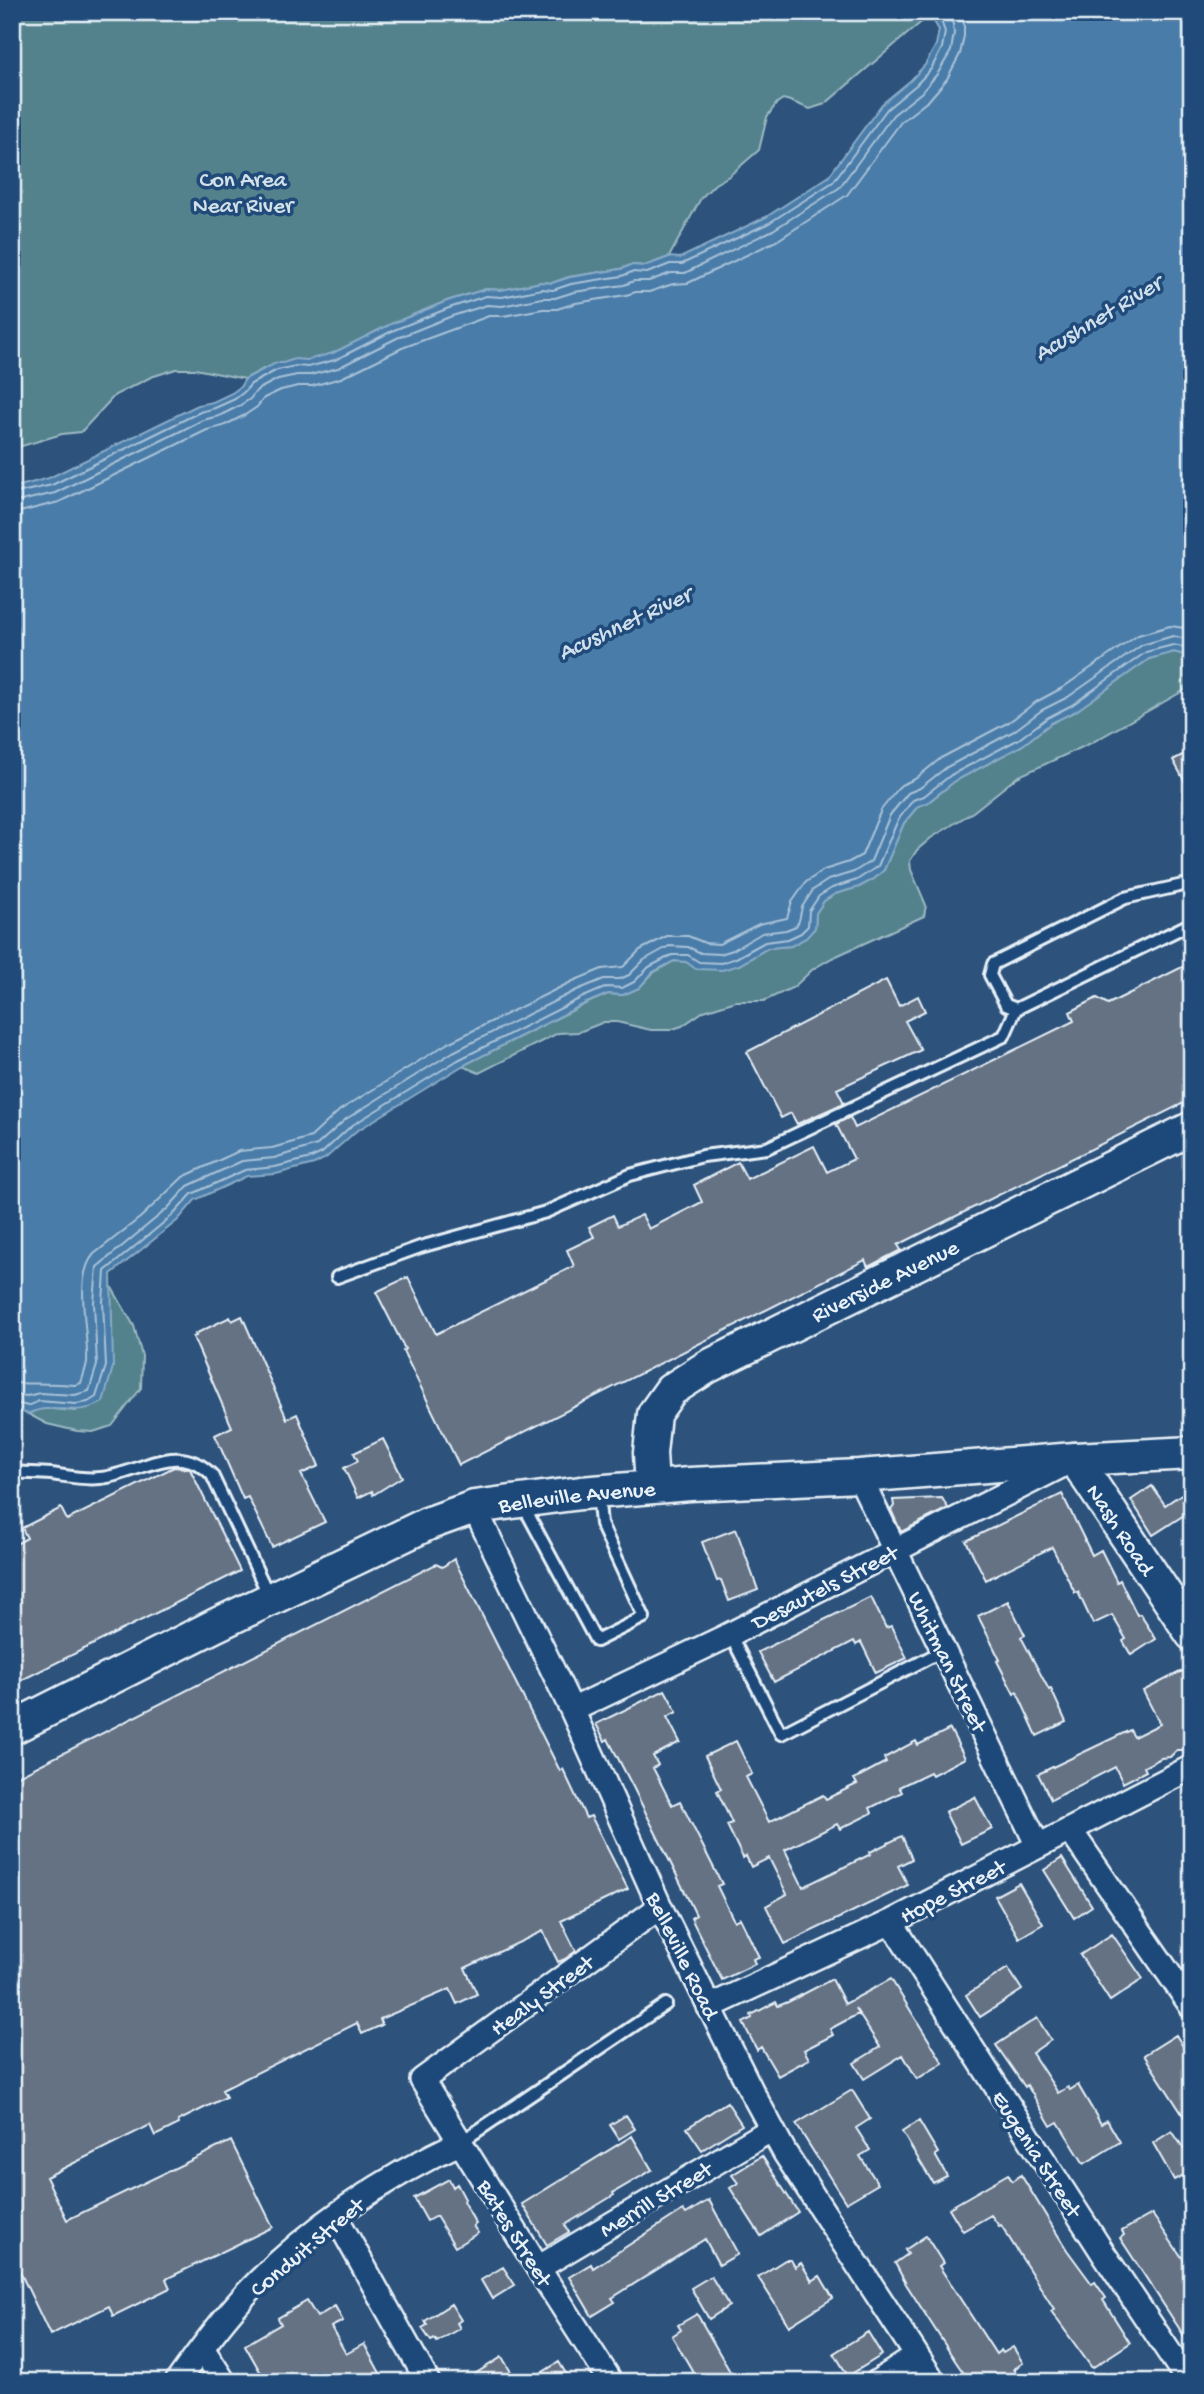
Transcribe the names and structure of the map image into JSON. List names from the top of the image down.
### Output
{
  "streets": {
    "main road": ["Riverside Avenue", "Belleville Avenue", "Nash Road"],
    "street": [
      "Desautels Street",
      "Whitman Street",
      "Hope Street",
      "Belleville Road",
      "Healy Street",
      "Eugenia Street",
      "Merrill Street",
      "Bates Street",
      "Conduit Street"
    ]
  },
  "crossings": [
    ["Riverside Avenue", "Belleville Avenue"],
    ["Belleville Avenue", "Nash Road"],
    ["Belleville Avenue", "Desautels Street"],
    ["Belleville Avenue", "Whitman Street"],
    ["Belleville Avenue", "Belleville Road"],
    ["Nash Road", "Desautels Street"],
    ["Desautels Street", "Whitman Street"],
    ["Desautels Street", "Belleville Road"],
    ["Whitman Street", "Hope Street"],
    ["Hope Street", "Belleville Road"],
    ["Hope Street", "Eugenia Street"],
    ["Belleville Road", "Healy Street"],
    ["Belleville Road", "Merrill Street"],
    ["Healy Street", "Bates Street"],
    ["Merrill Street", "Bates Street"],
    ["Bates Street", "Conduit Street"]
  ],
  "water": ["Acushnet River"],
  "parks": ["Con Area Near River"]
}
